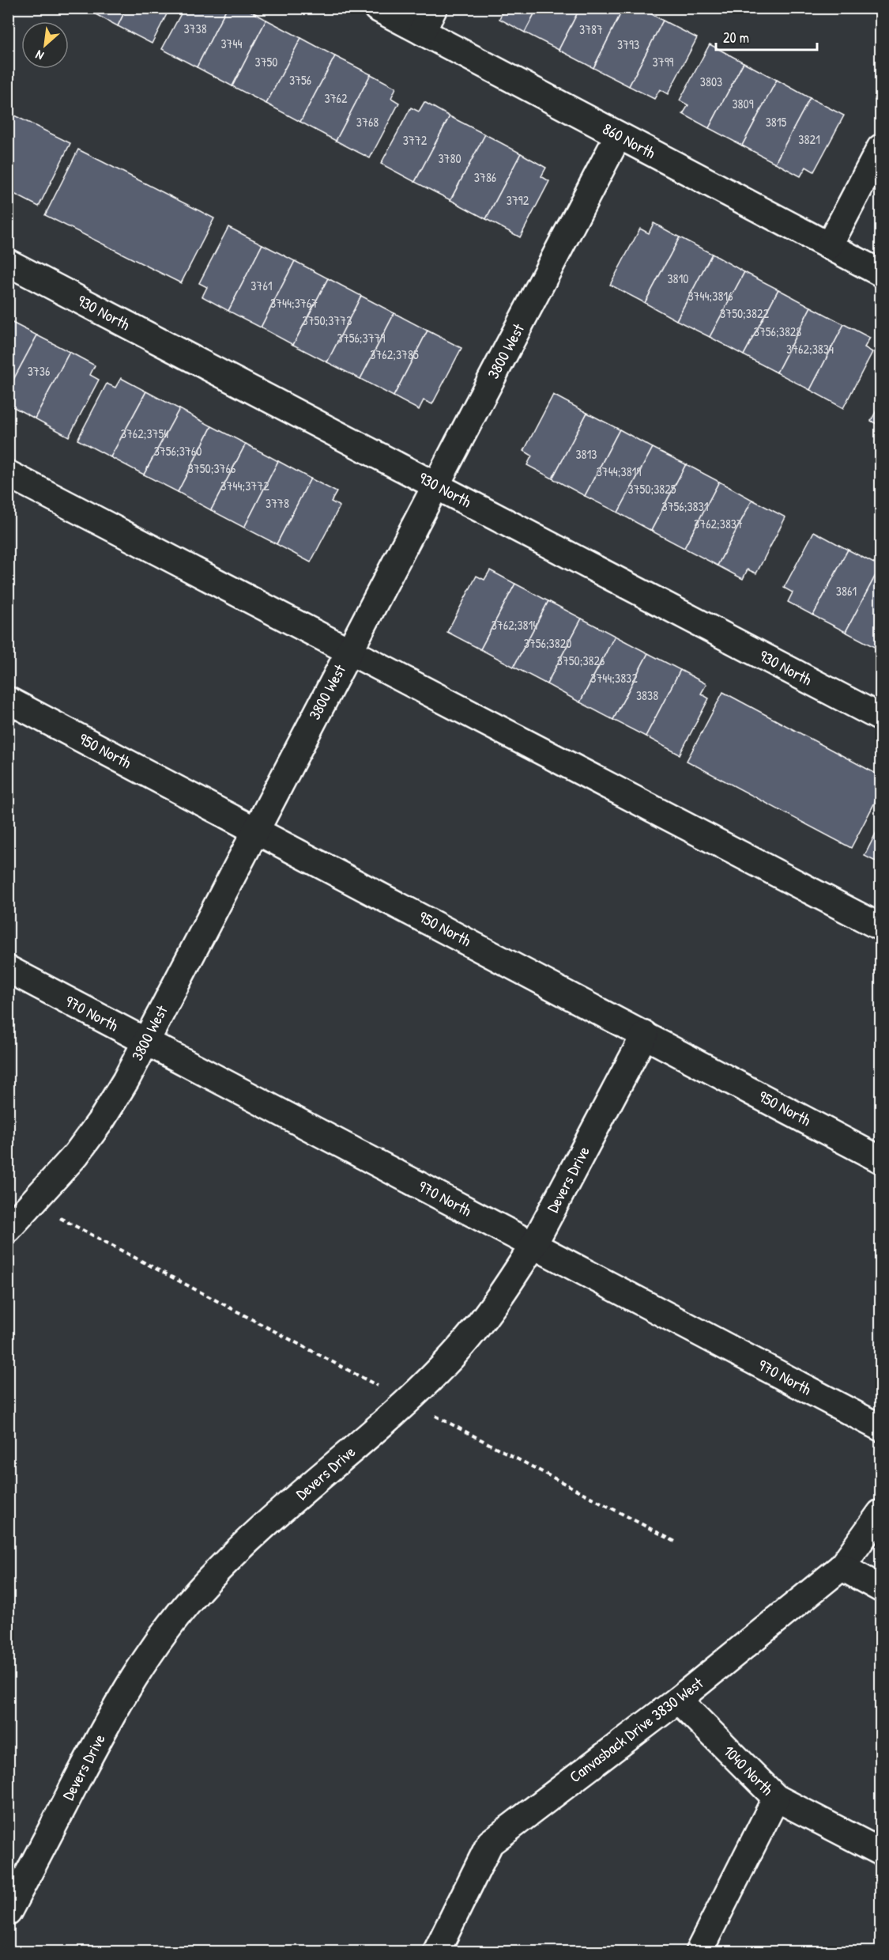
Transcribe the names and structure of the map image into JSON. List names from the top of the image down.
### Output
{
  "streets": {
    "street": [
      "860 North",
      "930 North",
      "3800 West",
      "950 North",
      "970 North",
      "Devers Drive",
      "Canvasback Drive 3830 West",
      "1040 North"
    ]
  },
  "crossings": [
    ["860 North", "3800 West"],
    ["930 North", "3800 West"],
    ["3800 West", "950 North"],
    ["3800 West", "970 North"],
    ["950 North", "Devers Drive"],
    ["970 North", "Devers Drive"],
    ["Canvasback Drive 3830 West", "1040 North"]
  ],
  "house_numbers": [
    "3738",
    "3787",
    "3744",
    "3793",
    "3750",
    "3799",
    "3756",
    "3803",
    "3762",
    "3809",
    "3768",
    "3815",
    "3821",
    "3772",
    "3780",
    "3786",
    "3792",
    "3810",
    "3761",
    "3744;3816",
    "3744;3767",
    "3750;3822",
    "3750;3773",
    "3756;3828",
    "3756;3779",
    "3762;3834",
    "3762;3785",
    "3736",
    "3762;3754",
    "3756;3760",
    "3813",
    "3750;3766",
    "3744;3819",
    "3744;3772",
    "3750;3825",
    "3778",
    "3756;3831",
    "3762;3837",
    "3861",
    "3762;3814",
    "3756;3820",
    "3750;3826",
    "3744;3832",
    "3838"
  ],
  "scale_bar": "20 m",
  "north": "bottom left"
}
